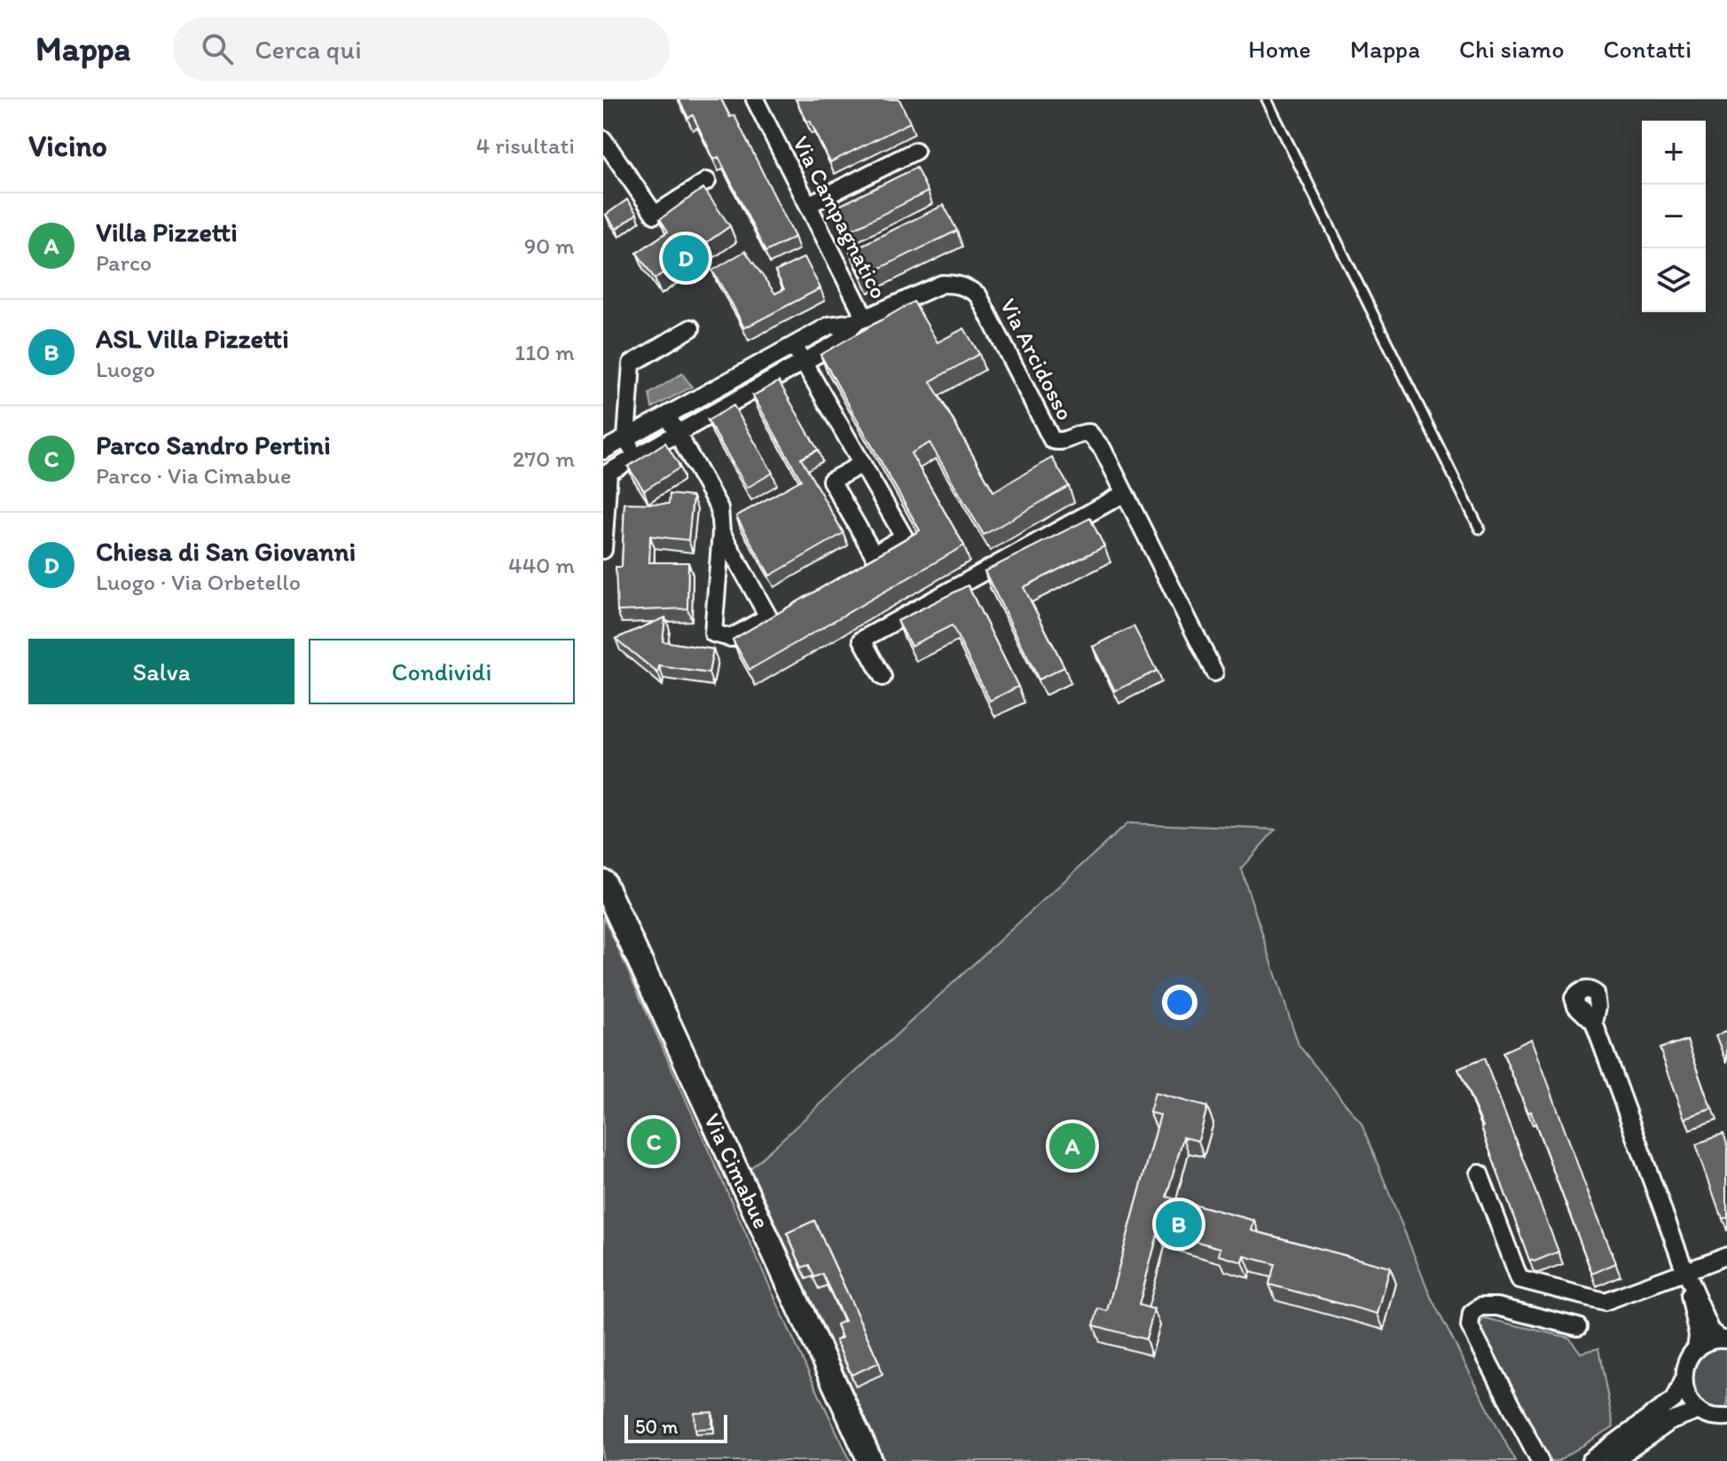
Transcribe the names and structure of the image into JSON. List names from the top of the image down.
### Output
{
  "streets": {
    "main road": ["Via Cimabue"],
    "street": ["Via Campagnatico", "Via Arcidosso"]
  },
  "crossings": [
    ["Via Campagnatico", "Via Arcidosso"]
  ],
  "scale_bar": "50 m",
  "page": {
    "header": "Mappa",
    "search": "Cerca qui",
    "nav": [
      "Home",
      "Mappa",
      "Chi siamo",
      "Contatti"
    ],
    "heading": ["Vicino", "4 risultati"],
    "map_buttons": ["+", "−"],
    "list": [
      {
        "mark": "A",
        "name": "Villa Pizzetti",
        "note": "Parco",
        "value": "90 m"
      },
      {
        "mark": "B",
        "name": "ASL Villa Pizzetti",
        "note": "Luogo",
        "value": "110 m"
      },
      {
        "mark": "C",
        "name": "Parco Sandro Pertini",
        "note": "Parco · Via Cimabue",
        "value": "270 m"
      },
      {
        "mark": "D",
        "name": "Chiesa di San Giovanni",
        "note": "Luogo · Via Orbetello",
        "value": "440 m"
      }
    ],
    "pins": [
      "D",
      "C",
      "A",
      "B"
    ],
    "buttons": ["Salva", "Condividi"],
    "scale": "50 m"
  }
}
